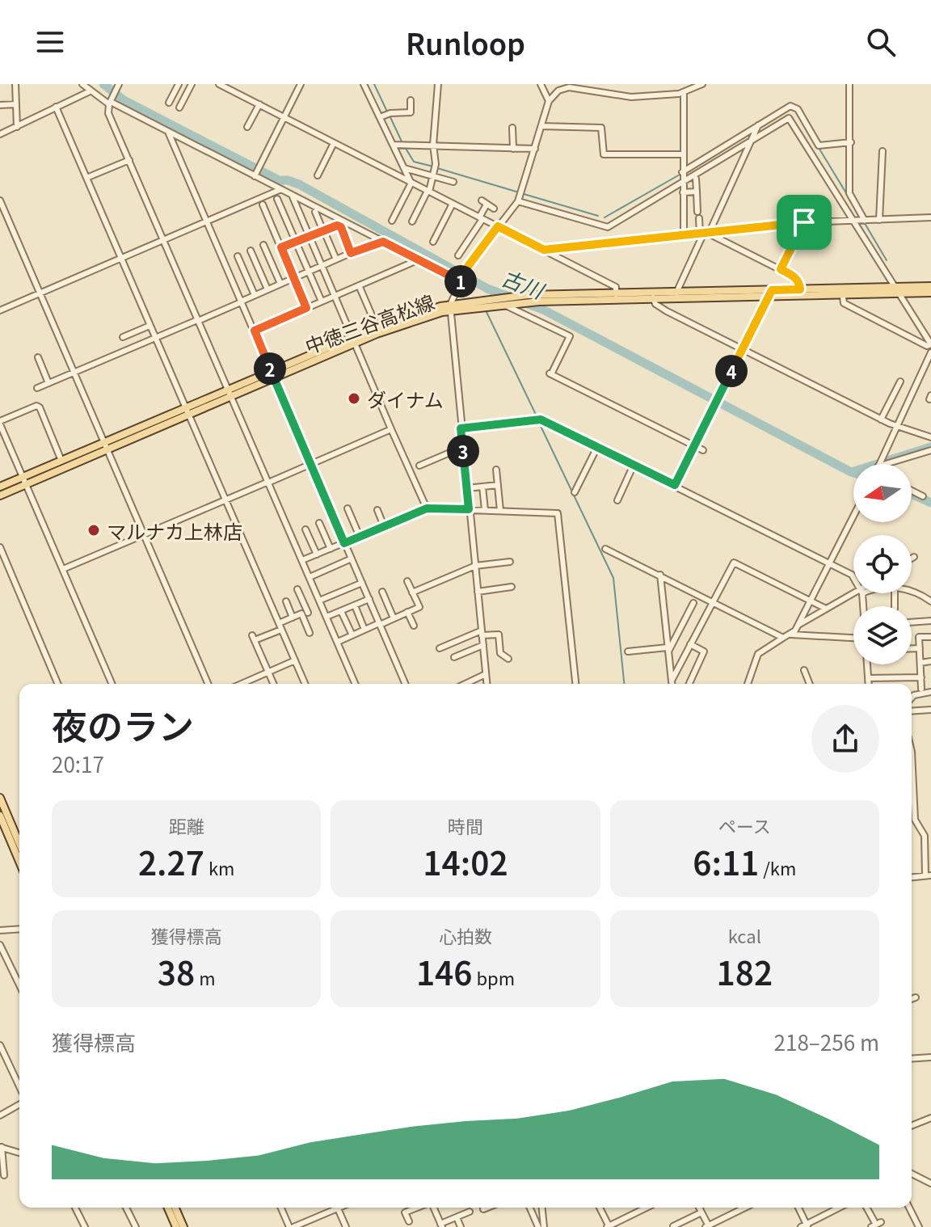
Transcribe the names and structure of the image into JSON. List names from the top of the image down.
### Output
{
  "streets": {
    "main road": ["中徳三谷高松線"]
  },
  "water": ["古川"],
  "places": ["ダイナム", "マルナカ上林店"],
  "north": "left",
  "page": {
    "header": "Runloop",
    "pins": [
      "1",
      "2",
      "4",
      "3"
    ],
    "heading": ["夜のラン", "20:17"],
    "stats": [
      ["距離", "2.27 km"],
      ["時間", "14:02"],
      ["ペース", "6:11 /km"],
      ["獲得標高", "38 m"],
      ["心拍数", "146 bpm"],
      ["kcal", "182"]
    ],
    "chart": ["獲得標高", "218–256 m"]
  }
}
